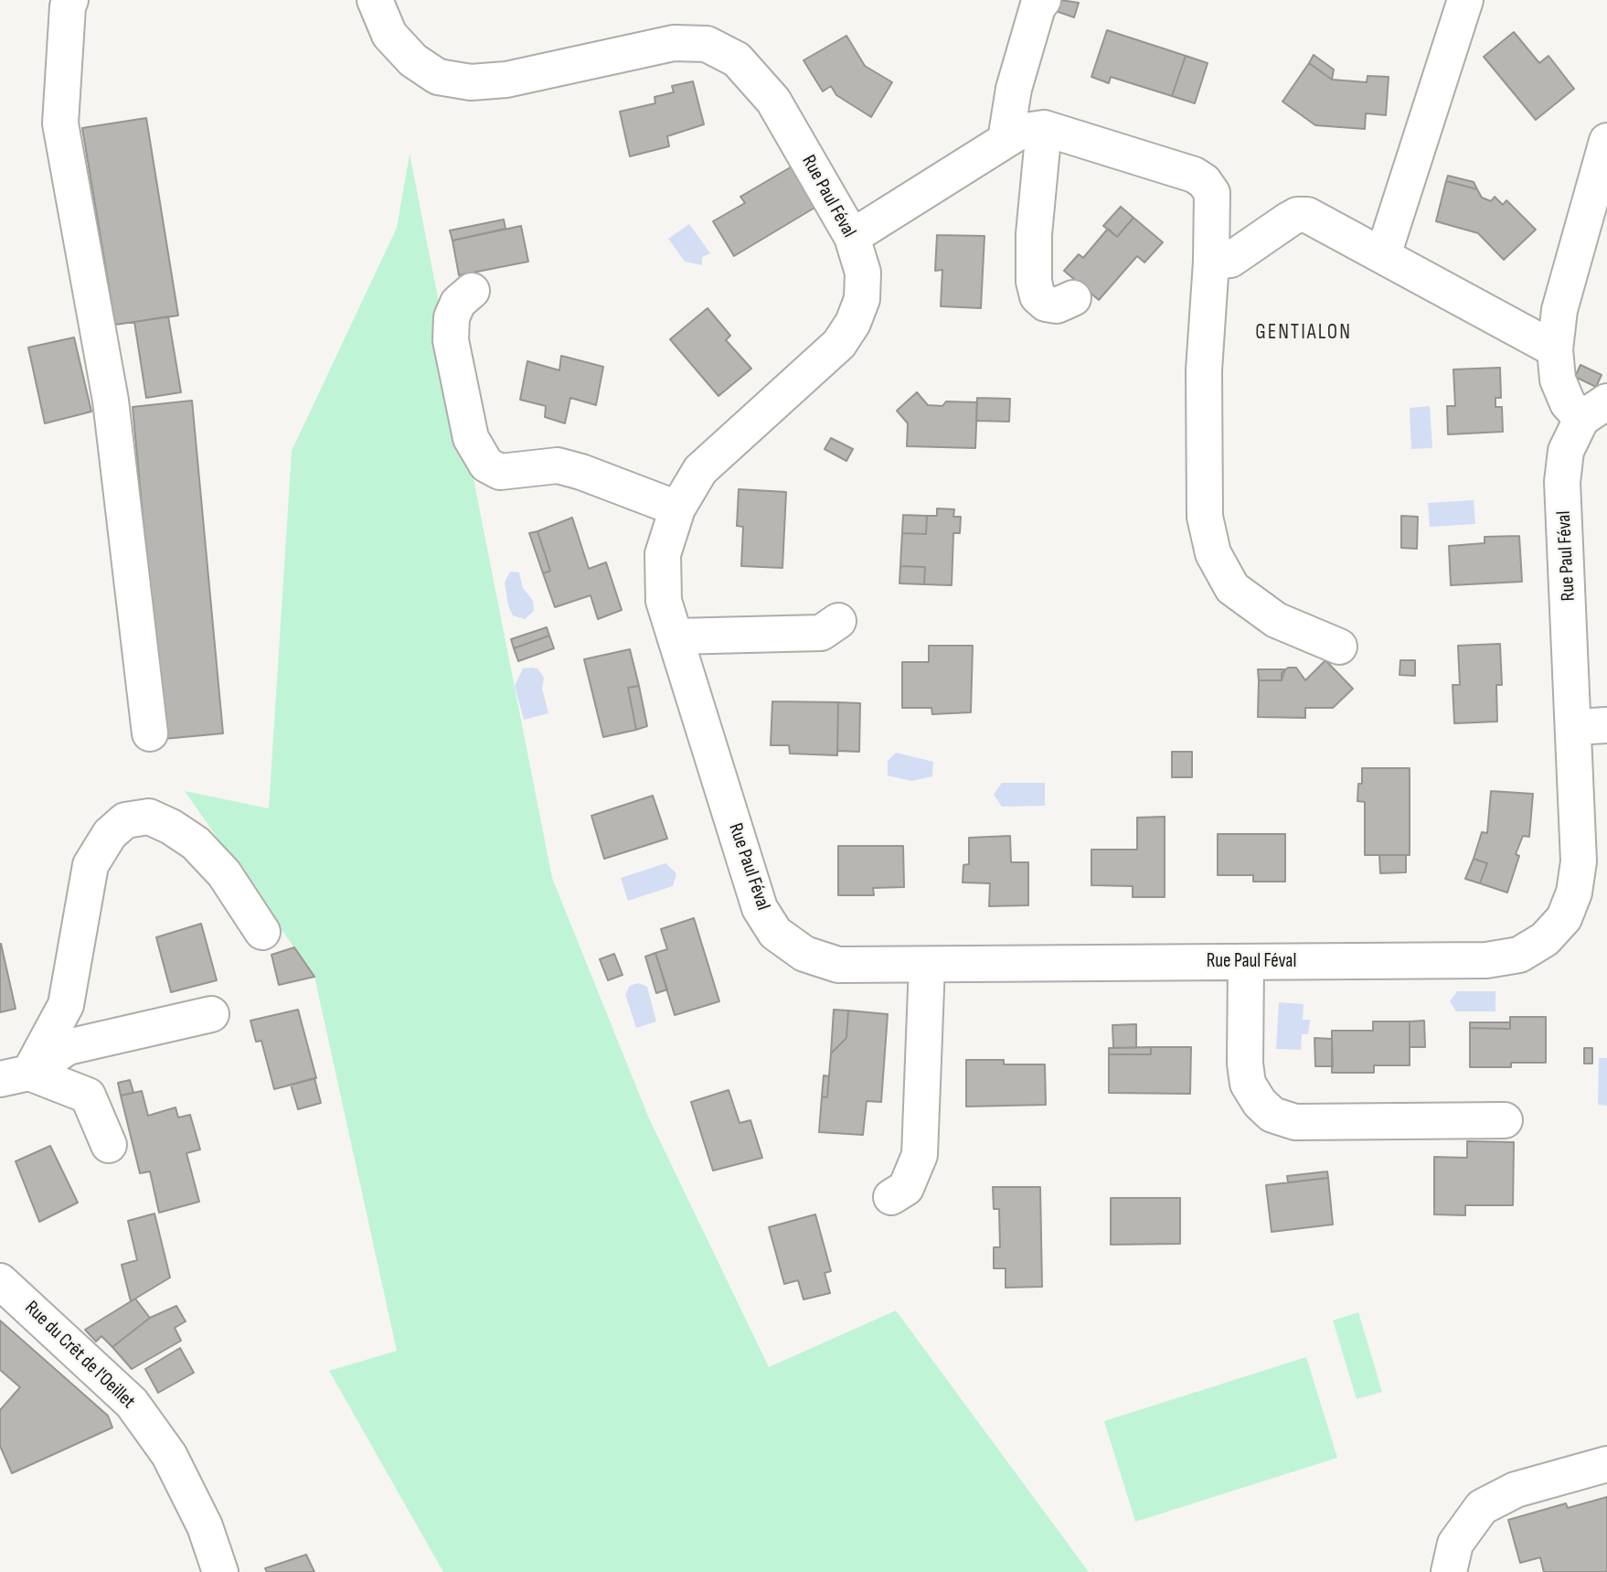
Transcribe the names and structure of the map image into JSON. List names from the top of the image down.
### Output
{
  "streets": {
    "street": ["Rue Paul Féval", "Rue du Crêt de l'Oeillet"]
  },
  "districts": ["GENTIALON"]
}
